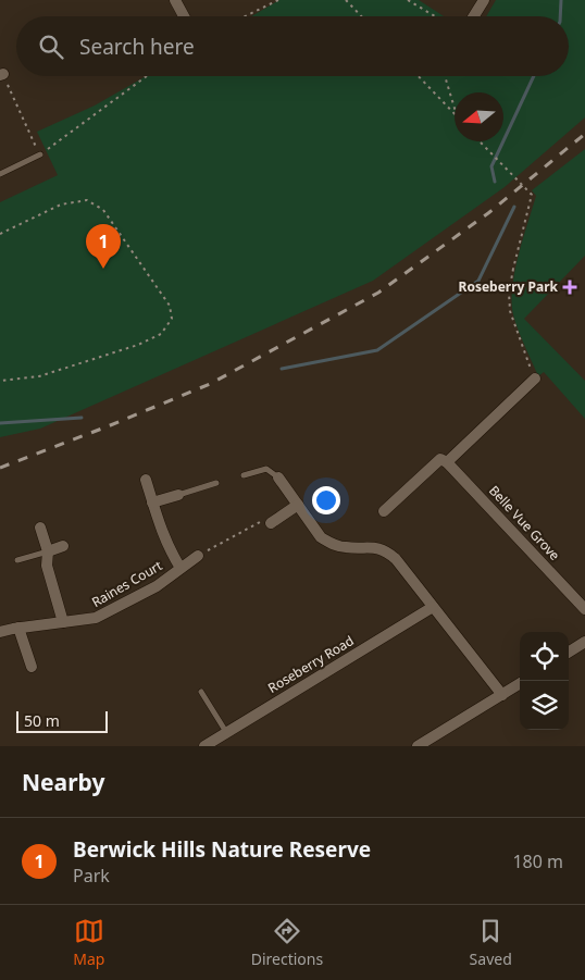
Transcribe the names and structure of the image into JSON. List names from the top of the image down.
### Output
{
  "streets": {
    "street": ["Belle Vue Grove", "Raines Court", "Roseberry Road"]
  },
  "places": {
    "health": ["Roseberry Park"]
  },
  "scale_bar": "50 m",
  "north": "left",
  "page": {
    "search": "Search here",
    "pins": "1",
    "scale": "50 m",
    "heading": "Nearby",
    "list": [
      {
        "mark": "1",
        "name": "Berwick Hills Nature Reserve",
        "note": "Park",
        "value": "180 m"
      }
    ],
    "nav": ["Map", "Directions", "Saved"]
  }
}
